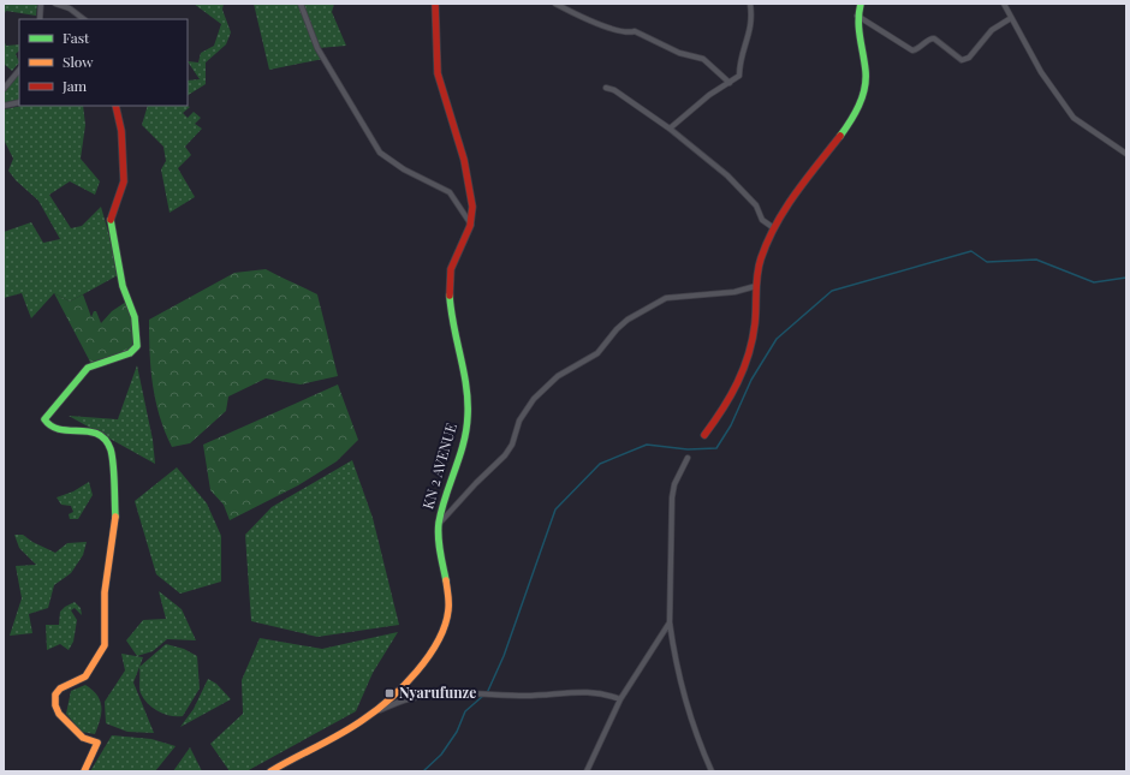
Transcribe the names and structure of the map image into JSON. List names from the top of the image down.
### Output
{
  "streets": {
    "street": ["KN 2 AVENUE"]
  },
  "places": {
    "transit": ["Nyarufunze"]
  },
  "legend": ["Fast", "Slow", "Jam"]
}
